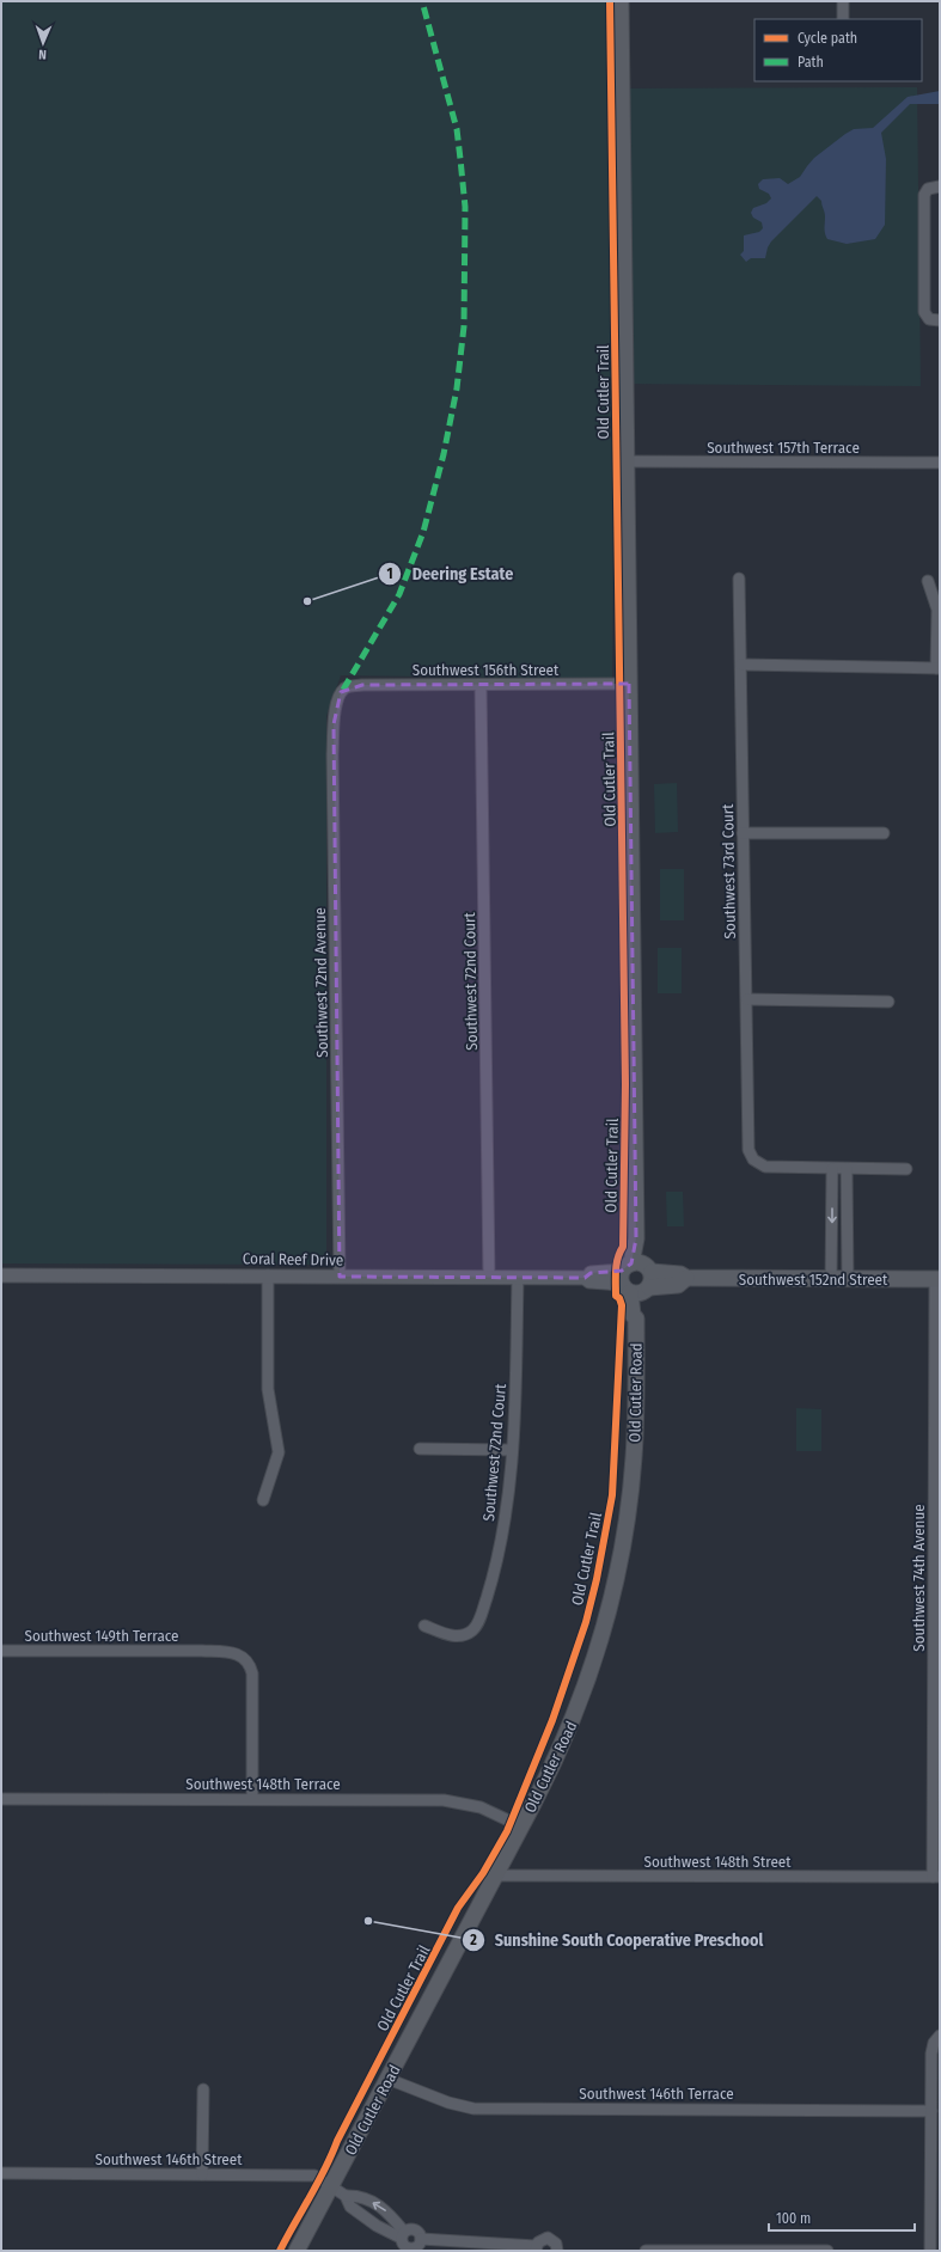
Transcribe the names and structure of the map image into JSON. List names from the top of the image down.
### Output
{
  "streets": {
    "main road": ["Southwest 152nd Street", "Old Cutler Road"],
    "street": [
      "Southwest 157th Terrace",
      "Southwest 156th Street",
      "Southwest 73rd Court",
      "Southwest 72nd Court",
      "Southwest 72nd Avenue",
      "Coral Reef Drive",
      "Southwest 74th Avenue",
      "Southwest 149th Terrace",
      "Southwest 148th Terrace",
      "Southwest 148th Street",
      "Southwest 146th Terrace",
      "Southwest 146th Street"
    ],
    "cycle path": ["Old Cutler Trail"]
  },
  "crossings": [
    ["Southwest 157th Terrace", "Old Cutler Road"],
    ["Southwest 156th Street", "Southwest 72nd Court"],
    ["Southwest 156th Street", "Southwest 72nd Avenue"],
    ["Southwest 156th Street", "Old Cutler Road"],
    ["Southwest 72nd Court", "Coral Reef Drive"],
    ["Southwest 72nd Avenue", "Coral Reef Drive"],
    ["Coral Reef Drive", "Southwest 152nd Street"],
    ["Coral Reef Drive", "Old Cutler Road"],
    ["Southwest 152nd Street", "Old Cutler Road"],
    ["Southwest 152nd Street", "Southwest 74th Avenue"],
    ["Old Cutler Road", "Southwest 148th Terrace"],
    ["Old Cutler Road", "Southwest 148th Street"],
    ["Old Cutler Road", "Southwest 146th Terrace"],
    ["Old Cutler Road", "Southwest 146th Street"],
    ["Southwest 74th Avenue", "Southwest 148th Street"],
    ["Southwest 149th Terrace", "Southwest 148th Terrace"]
  ],
  "places": ["Deering Estate", "Sunshine South Cooperative Preschool"],
  "legend": ["Cycle path", "Path"],
  "scale_bar": "100 m",
  "north": "bottom"
}
